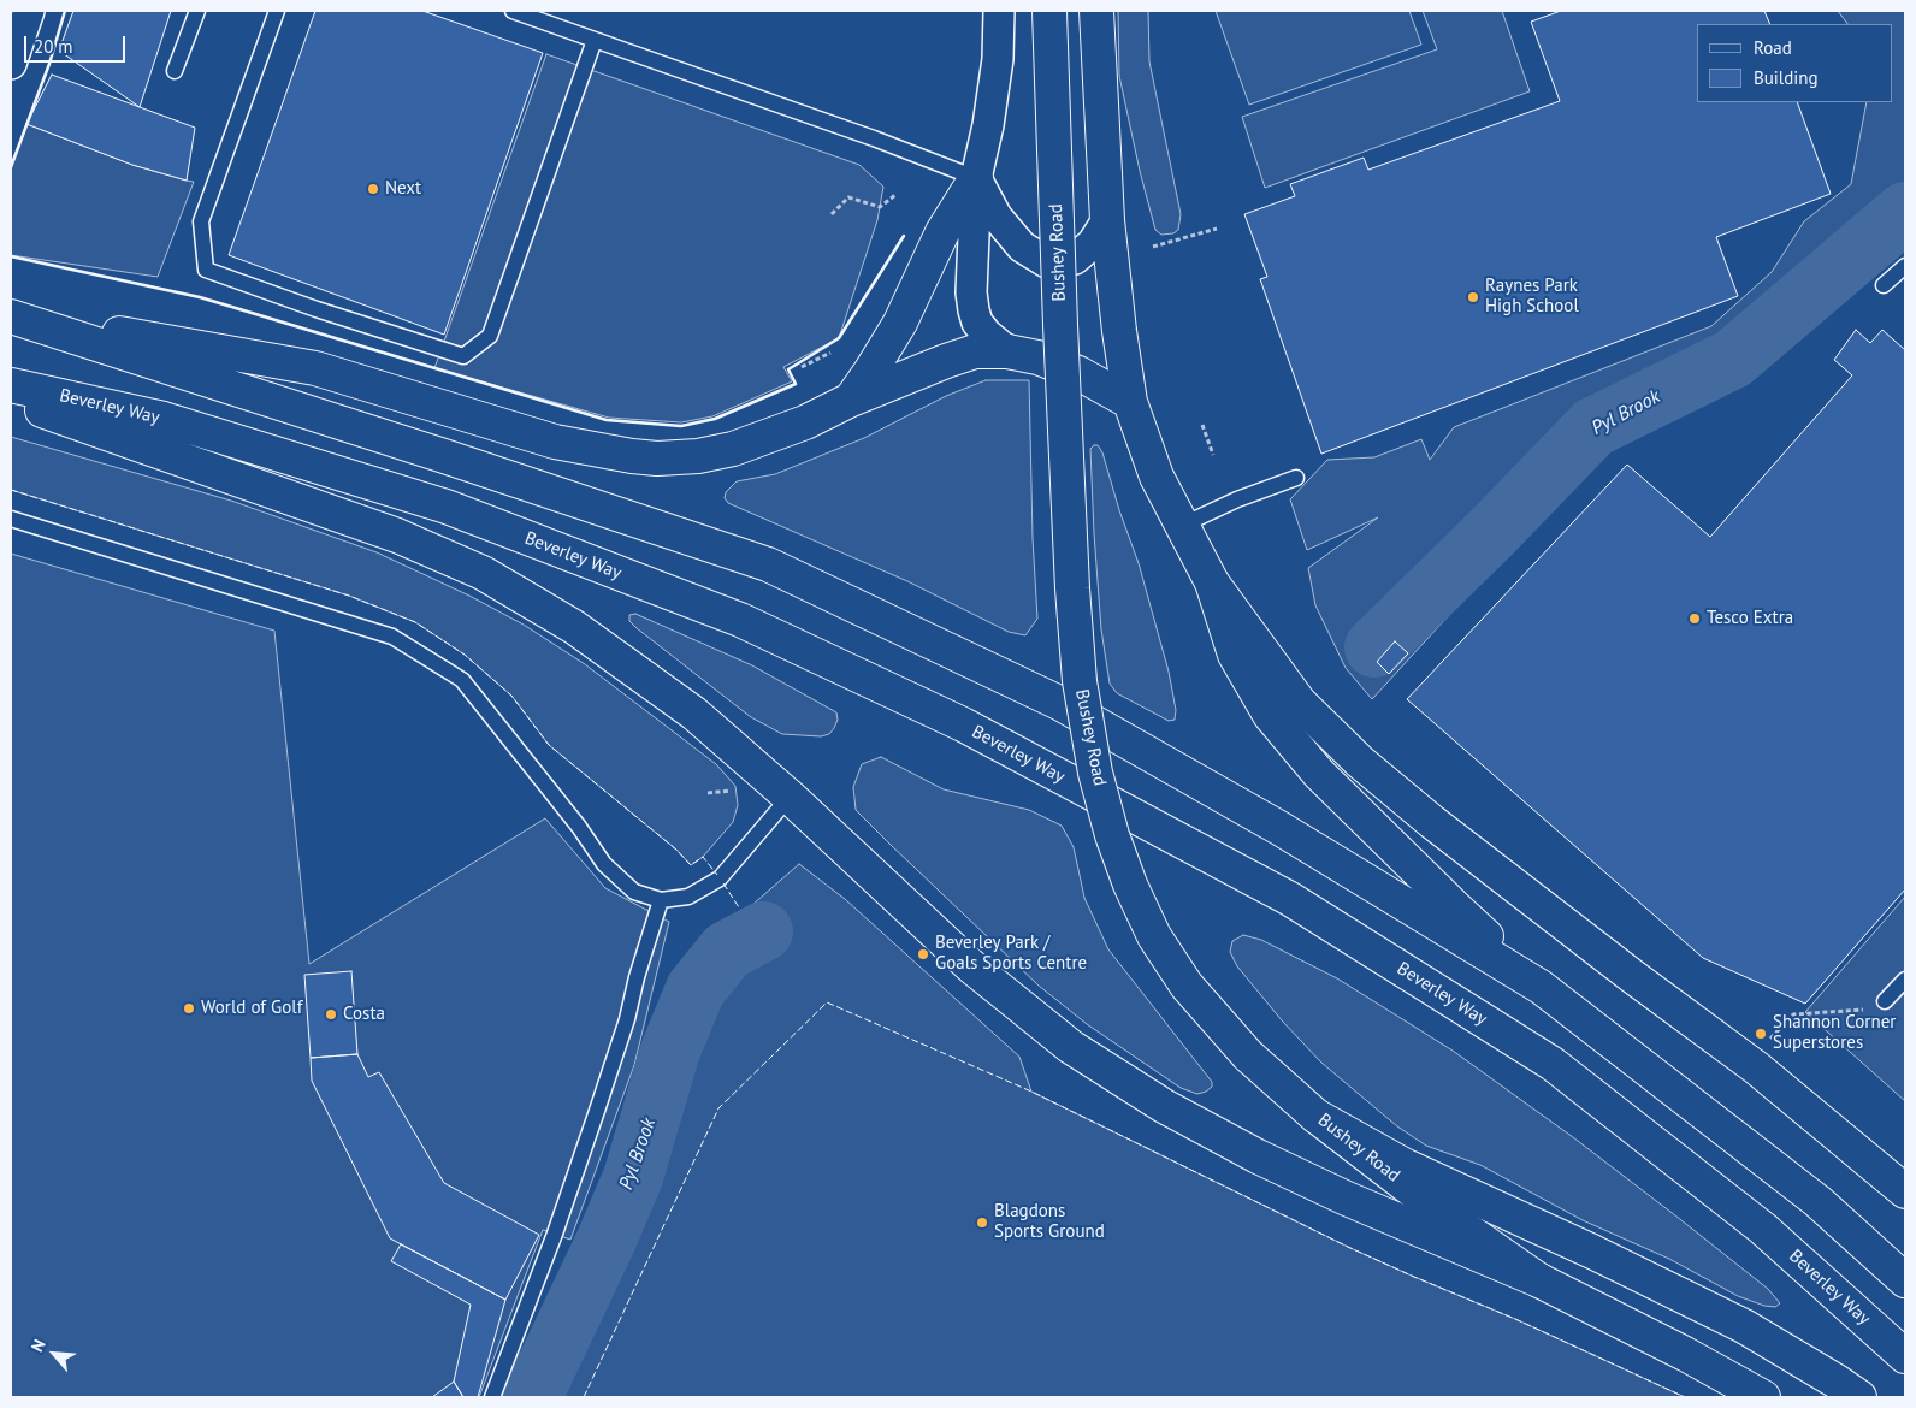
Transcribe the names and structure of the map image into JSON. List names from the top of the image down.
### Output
{
  "streets": {
    "main road": ["Bushey Road", "Beverley Way"]
  },
  "water": ["Pyl Brook"],
  "places": [
    "Next",
    "Raynes Park High School",
    "Tesco Extra",
    "Beverley Park / Goals Sports Centre",
    "World of Golf",
    "Costa",
    "Shannon Corner Superstores",
    "Blagdons Sports Ground"
  ],
  "legend": ["Road", "Building"],
  "scale_bar": "20 m",
  "north": "top left"
}
